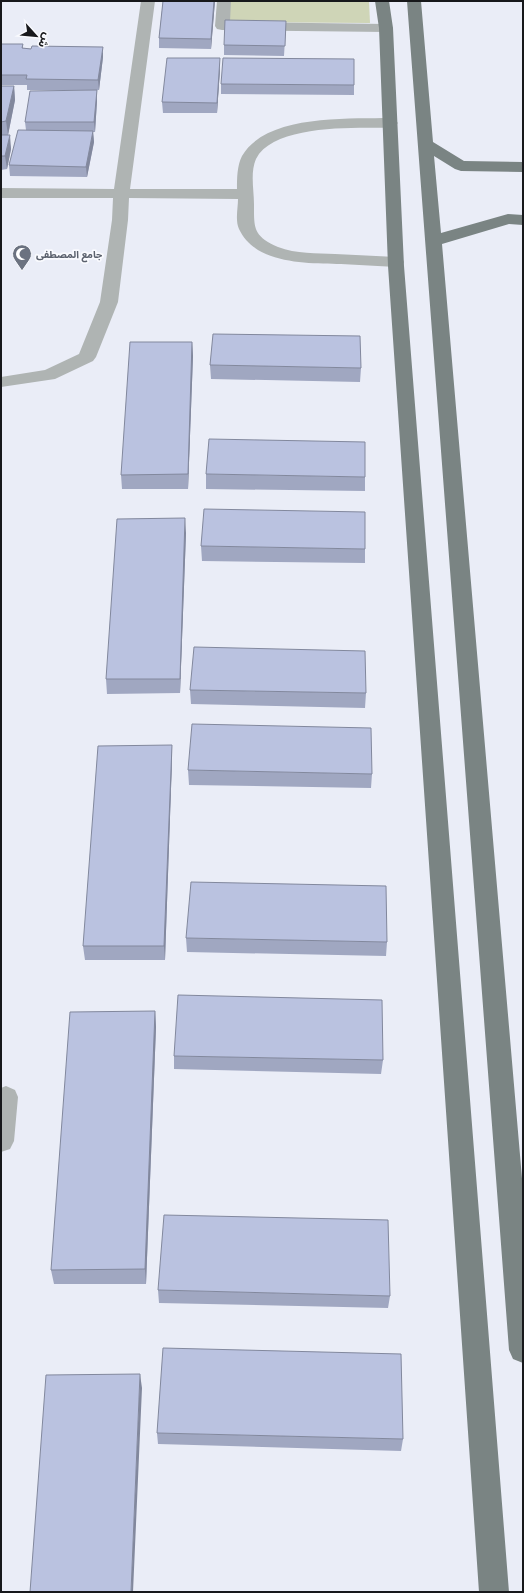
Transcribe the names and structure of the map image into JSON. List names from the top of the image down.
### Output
{
  "places": {
    "mosque": ["جامع المصطفى"]
  },
  "north": "bottom right"
}
